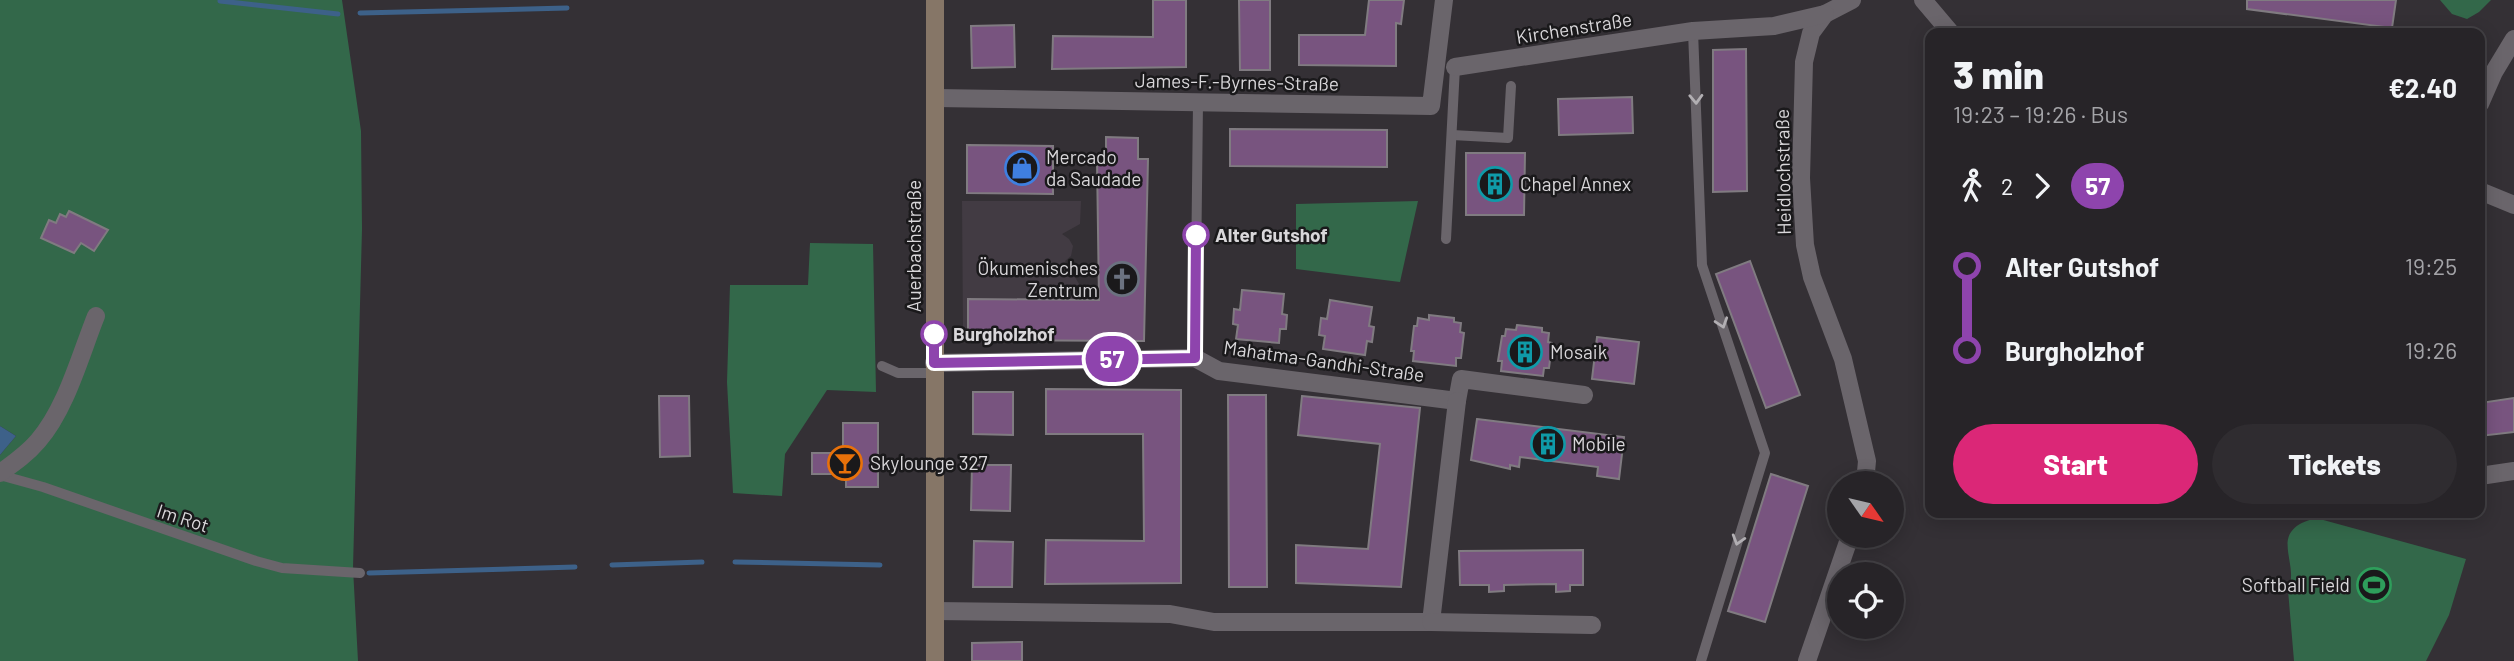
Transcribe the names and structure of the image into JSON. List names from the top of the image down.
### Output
{
  "streets": {
    "main road": ["Auerbachstraße"],
    "street": [
      "Kirchenstraße",
      "James-F.-Byrnes-Straße",
      "Heidlochstraße",
      "Mahatma-Gandhi-Straße"
    ],
    "lane": ["Im Rot"]
  },
  "crossings": [
    ["Kirchenstraße", "Heidlochstraße"],
    ["James-F.-Byrnes-Straße", "Auerbachstraße"],
    ["Auerbachstraße", "Mahatma-Gandhi-Straße"]
  ],
  "places": {
    "shop": ["Mercado da Saudade"],
    "building": ["Chapel Annex", "Mosaik", "Mobile"],
    "other": ["Alter Gutshof", "Burgholzhof"],
    "church": ["Ökumenisches Zentrum"],
    "bar": ["Skylounge 327"],
    "sports": ["Softball Field"]
  },
  "lines": ["bus line 57"],
  "north": "bottom right",
  "page": {
    "on_map": "57",
    "heading": ["3 min", "19:23 – 19:26 · Bus", "€2.40"],
    "legs": ["2", "57"],
    "list": [
      {
        "name": "Alter Gutshof",
        "value": "19:25"
      },
      {
        "name": "Burgholzhof",
        "value": "19:26"
      }
    ],
    "buttons": ["Start", "Tickets"]
  }
}
